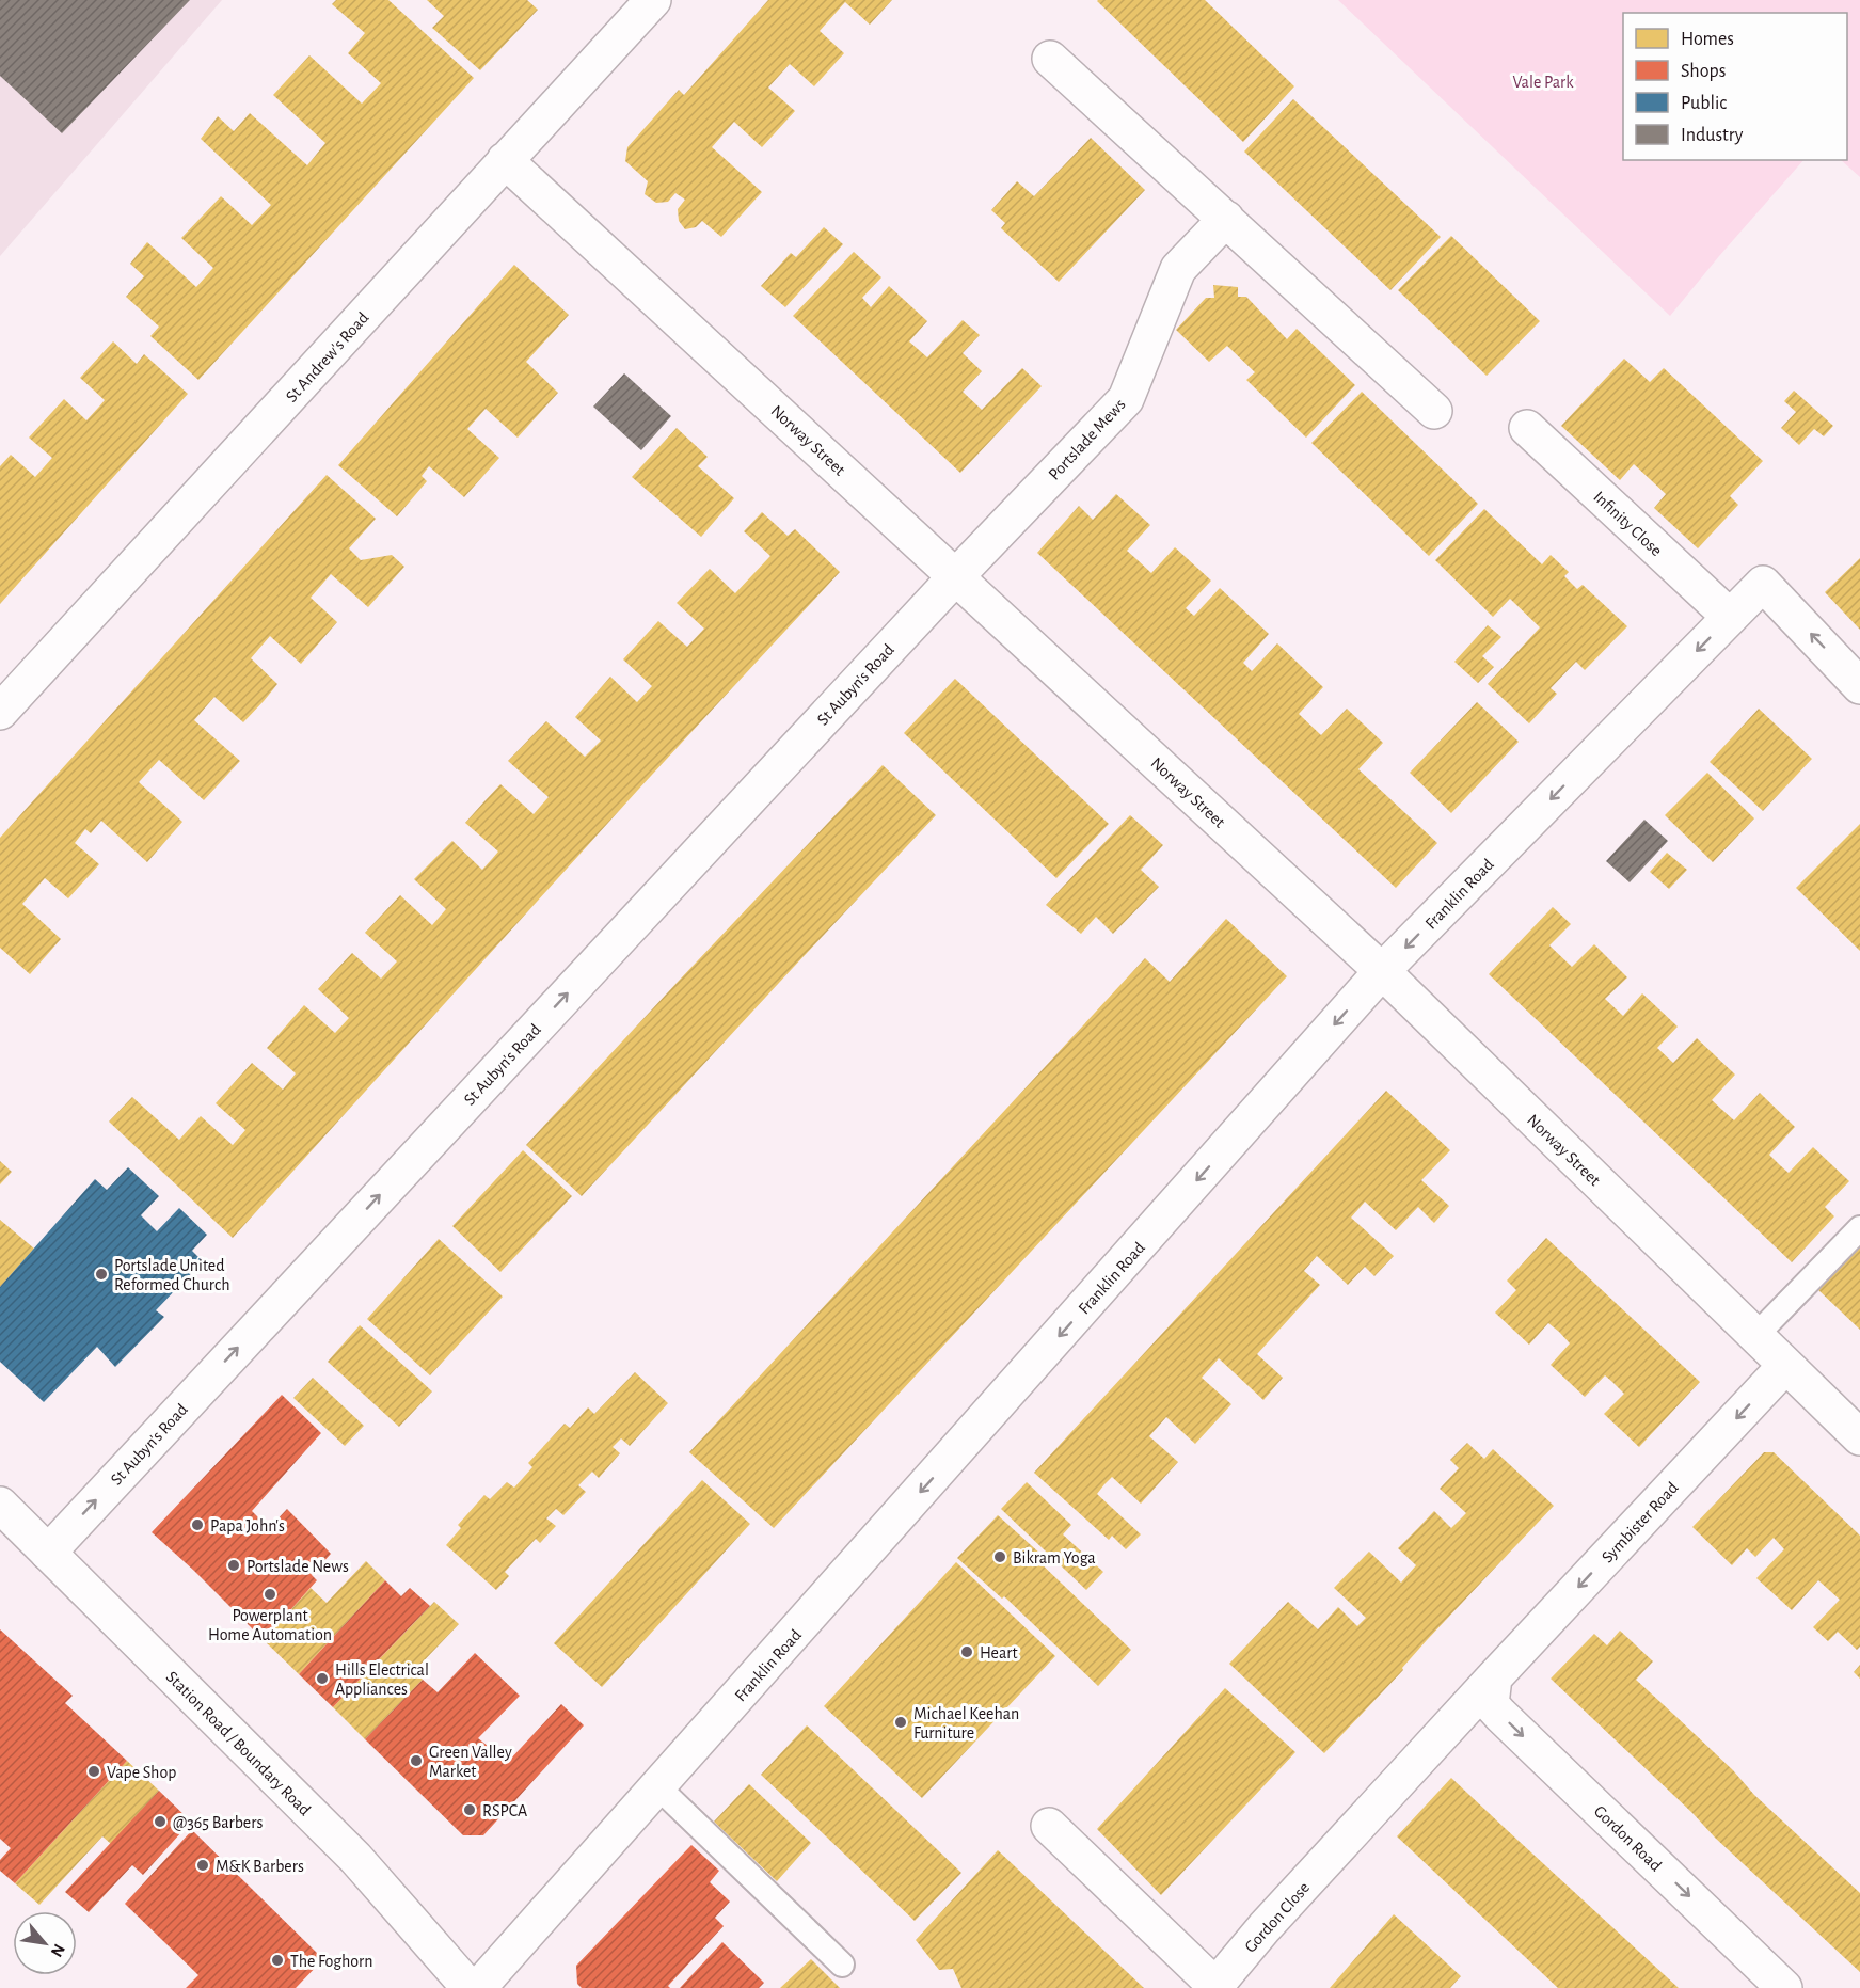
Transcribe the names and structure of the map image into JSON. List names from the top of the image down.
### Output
{
  "streets": {
    "street": [
      "St Andrew's Road",
      "Portslade Mews",
      "Norway Street",
      "Infinity Close",
      "St Aubyn's Road",
      "Franklin Road",
      "Symbister Road",
      "Station Road / Boundary Road",
      "Gordon Road",
      "Gordon Close"
    ]
  },
  "crossings": [
    ["St Andrew's Road", "Norway Street"],
    ["Portslade Mews", "Norway Street"],
    ["Portslade Mews", "St Aubyn's Road"],
    ["Norway Street", "St Aubyn's Road"],
    ["Norway Street", "Franklin Road"],
    ["Norway Street", "Symbister Road"],
    ["Infinity Close", "Franklin Road"],
    ["St Aubyn's Road", "Station Road / Boundary Road"],
    ["Symbister Road", "Gordon Road"],
    ["Symbister Road", "Gordon Close"],
    ["Gordon Road", "Gordon Close"]
  ],
  "one_way": [
    "St Aubyn's Road",
    "Franklin Road",
    "Symbister Road",
    "Gordon Road"
  ],
  "parks": ["Vale Park"],
  "places": [
    "Portslade United Reformed Church",
    "Papa John's",
    "Bikram Yoga",
    "Portslade News",
    "Powerplant Home Automation",
    "Heart",
    "Hills Electrical Appliances",
    "Michael Keehan Furniture",
    "Green Valley Market",
    "Vape Shop",
    "RSPCA",
    "@365 Barbers",
    "M&K Barbers",
    "The Foghorn"
  ],
  "legend": [
    "Homes",
    "Shops",
    "Public",
    "Industry"
  ],
  "north": "bottom right"
}
